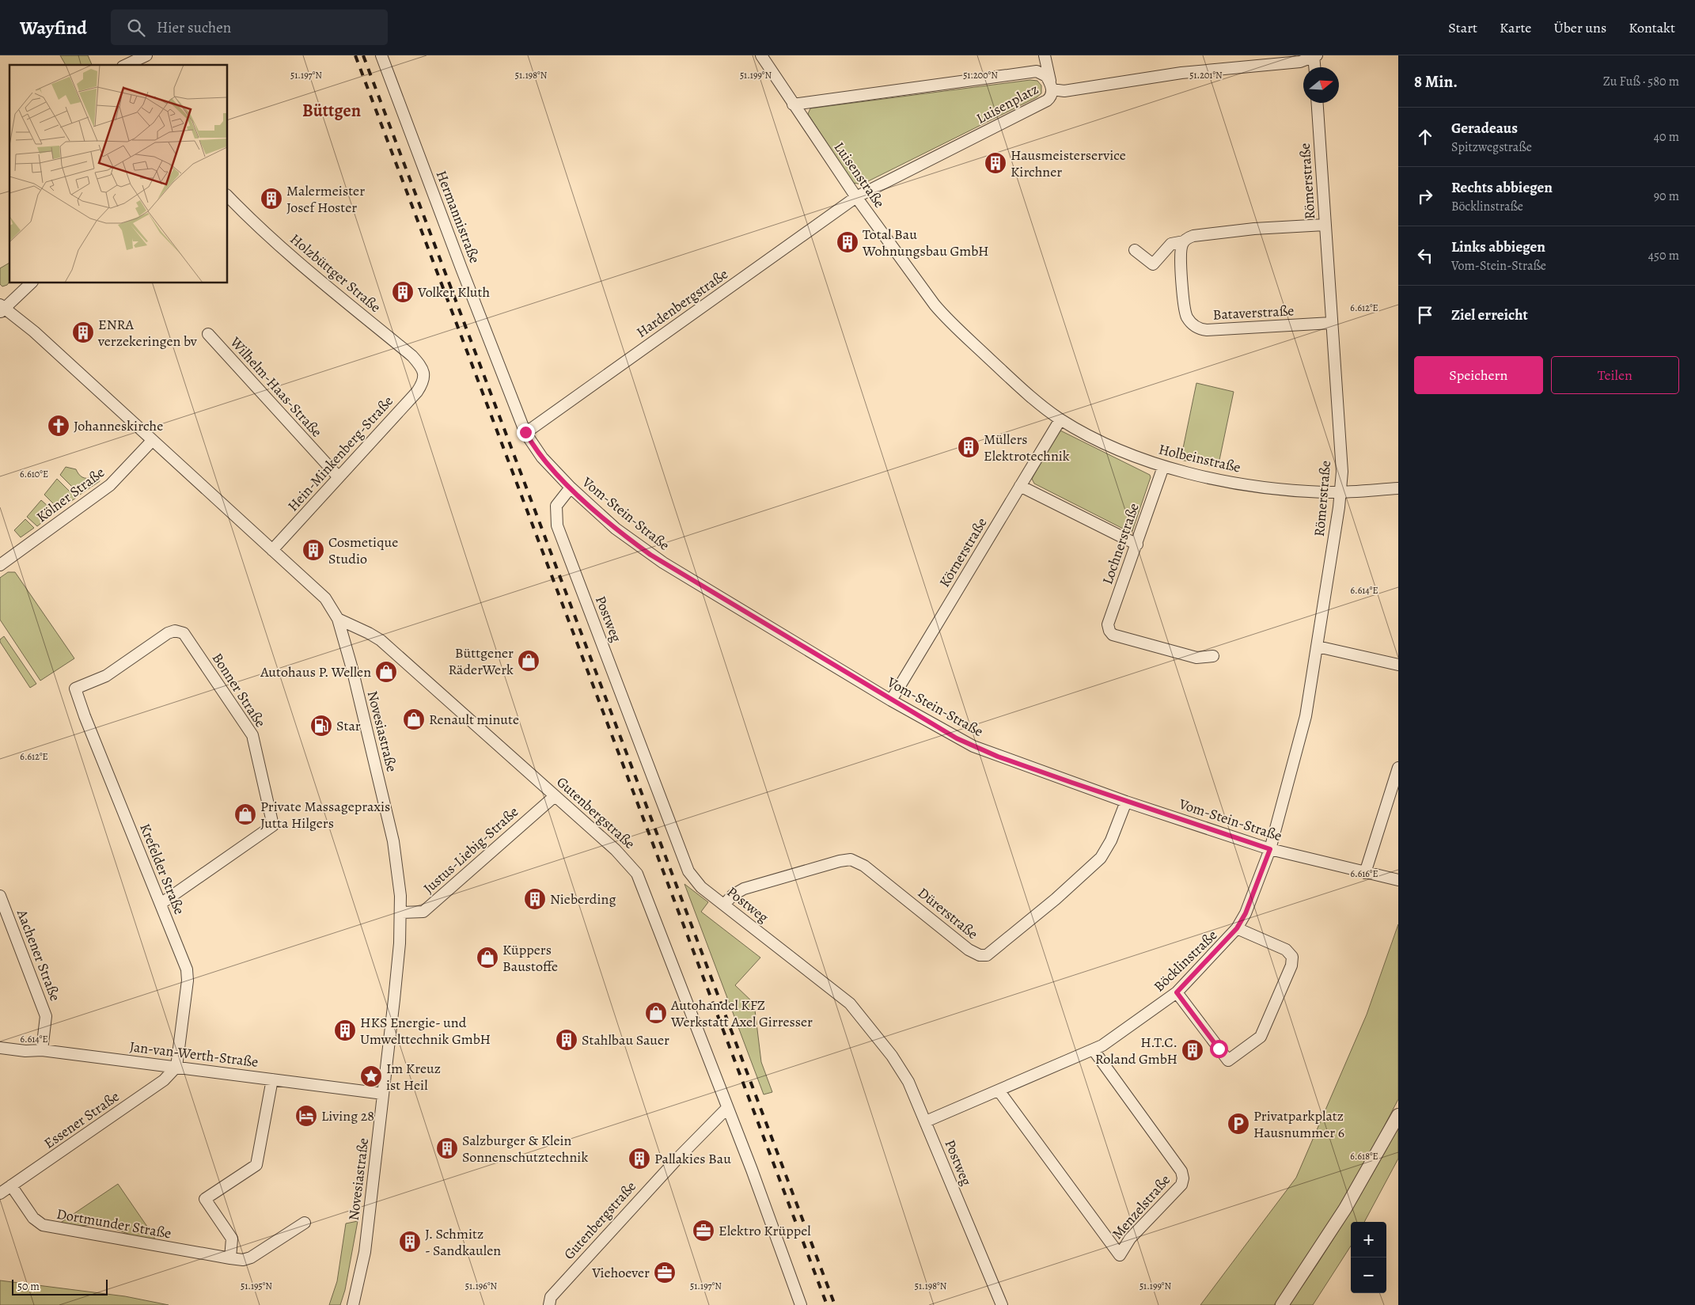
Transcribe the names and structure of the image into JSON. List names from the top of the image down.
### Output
{
  "streets": {
    "street": [
      "Luisenplatz",
      "Luisenstraße",
      "Römerstraße",
      "Hermannistraße",
      "Holzbüttger Straße",
      "Hardenbergstraße",
      "Bataverstraße",
      "Wilhelm-Haas-Straße",
      "Hein-Minkenberg-Straße",
      "Holbeinstraße",
      "Kölner Straße",
      "Vom-Stein-Straße",
      "Lochnerstraße",
      "Körnerstraße",
      "Postweg",
      "Bonner Straße",
      "Novesiastraße",
      "Gutenbergstraße",
      "Justus-Liebig-Straße",
      "Krefelder Straße",
      "Dürerstraße",
      "Aachener Straße",
      "Böcklinstraße",
      "Jan-van-Werth-Straße",
      "Essener Straße",
      "Menzelstraße",
      "Dortmunder Straße"
    ]
  },
  "crossings": [
    ["Luisenplatz", "Luisenstraße"],
    ["Luisenplatz", "Hardenbergstraße"],
    ["Luisenstraße", "Hardenbergstraße"],
    ["Luisenstraße", "Holbeinstraße"],
    ["Luisenstraße", "Körnerstraße"],
    ["Römerstraße", "Bataverstraße"],
    ["Römerstraße", "Holbeinstraße"],
    ["Römerstraße", "Vom-Stein-Straße"],
    ["Römerstraße", "Böcklinstraße"],
    ["Hermannistraße", "Hardenbergstraße"],
    ["Hermannistraße", "Vom-Stein-Straße"],
    ["Holzbüttger Straße", "Hein-Minkenberg-Straße"],
    ["Hardenbergstraße", "Vom-Stein-Straße"],
    ["Wilhelm-Haas-Straße", "Hein-Minkenberg-Straße"],
    ["Hein-Minkenberg-Straße", "Novesiastraße"],
    ["Holbeinstraße", "Lochnerstraße"],
    ["Holbeinstraße", "Körnerstraße"],
    ["Kölner Straße", "Novesiastraße"],
    ["Vom-Stein-Straße", "Körnerstraße"],
    ["Vom-Stein-Straße", "Postweg"],
    ["Vom-Stein-Straße", "Dürerstraße"],
    ["Vom-Stein-Straße", "Böcklinstraße"],
    ["Postweg", "Dürerstraße"],
    ["Postweg", "Böcklinstraße"],
    ["Bonner Straße", "Krefelder Straße"],
    ["Novesiastraße", "Gutenbergstraße"],
    ["Novesiastraße", "Justus-Liebig-Straße"],
    ["Novesiastraße", "Jan-van-Werth-Straße"],
    ["Gutenbergstraße", "Justus-Liebig-Straße"],
    ["Krefelder Straße", "Jan-van-Werth-Straße"],
    ["Krefelder Straße", "Essener Straße"],
    ["Aachener Straße", "Jan-van-Werth-Straße"],
    ["Böcklinstraße", "Menzelstraße"],
    ["Jan-van-Werth-Straße", "Essener Straße"],
    ["Essener Straße", "Dortmunder Straße"]
  ],
  "districts": ["Büttgen"],
  "places": {
    "building": [
      "Hausmeisterservice Kirchner",
      "Malermeister Josef Hoster",
      "Total Bau Wohnungsbau GmbH",
      "Volker Kluth",
      "ENRA verzekeringen bv",
      "Müllers Elektrotechnik",
      "Cosmetique Studio",
      "Nieberding",
      "HKS Energie- und Umwelttechnik GmbH",
      "Stahlbau Sauer",
      "H.T.C. Roland GmbH",
      "Salzburger & Klein Sonnenschutztechnik",
      "Pallakies Bau",
      "J. Schmitz - Sandkaulen"
    ],
    "church": ["Johanneskirche"],
    "shop": [
      "Büttgener RäderWerk",
      "Autohaus P. Wellen",
      "Renault minute",
      "Private Massagepraxis Jutta Hilgers",
      "Küppers Baustoffe",
      "Autohandel KFZ Werkstatt Axel Girresser"
    ],
    "fuel station": ["Star"],
    "place": ["Im Kreuz ist Heil"],
    "hotel": ["Living 28"],
    "parking": ["Privatparkplatz Hausnummer 6"],
    "office": ["Elektro Krüppel", "Viehoever"]
  },
  "scale_bar": "50 m",
  "north": "right",
  "page": {
    "header": "Wayfind",
    "search": "Hier suchen",
    "nav": [
      "Start",
      "Karte",
      "Über uns",
      "Kontakt"
    ],
    "heading": ["8 Min.", "Zu Fuß · 580 m"],
    "list": [
      ["Geradeaus", "Spitzwegstraße", "40 m"],
      ["Rechts abbiegen", "Böcklinstraße", "90 m"],
      ["Links abbiegen", "Vom-Stein-Straße", "450 m"],
      "Ziel erreicht"
    ],
    "buttons": ["Speichern", "Teilen"],
    "map_buttons": ["+", "−"],
    "scale": "50 m"
  },
  "coordinates": [
    "51.197°N",
    "51.198°N",
    "51.199°N",
    "51.200°N",
    "51.201°N",
    "6.612°E",
    "6.610°E",
    "6.614°E",
    "6.616°E",
    "6.618°E",
    "51.195°N",
    "51.196°N"
  ]
}
